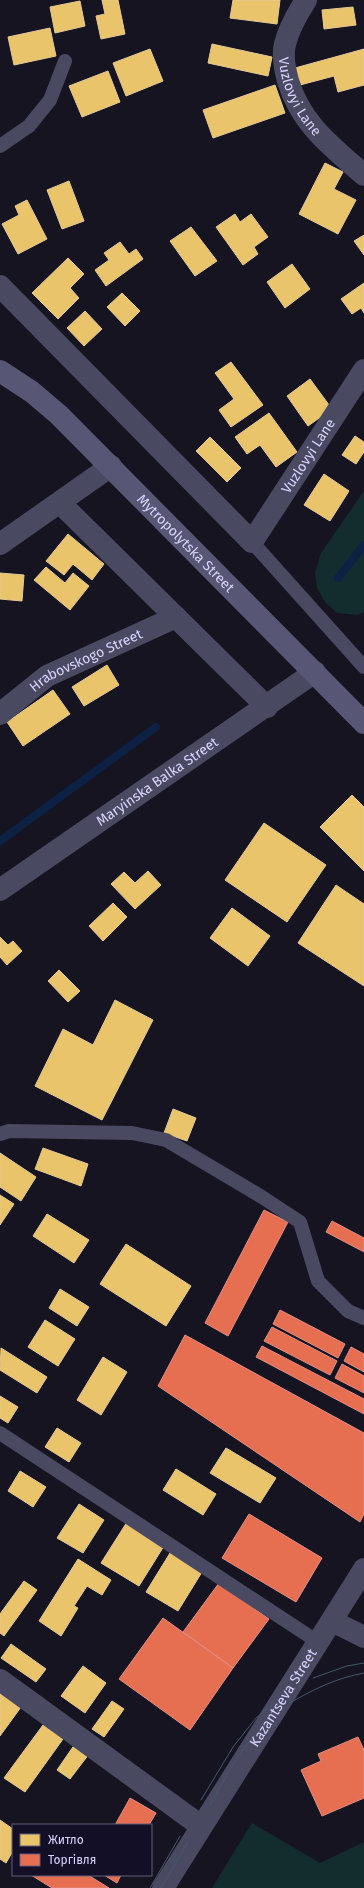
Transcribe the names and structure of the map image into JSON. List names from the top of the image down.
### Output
{
  "streets": {
    "main road": ["Mytropolytska Street"],
    "street": [
      "Vuzlovyi Lane",
      "Hrabovskogo Street",
      "Maryinska Balka Street",
      "Kazantseva Street"
    ]
  },
  "crossings": [
    ["Mytropolytska Street", "Maryinska Balka Street"]
  ],
  "legend": ["Житло", "Торгівля"]
}
